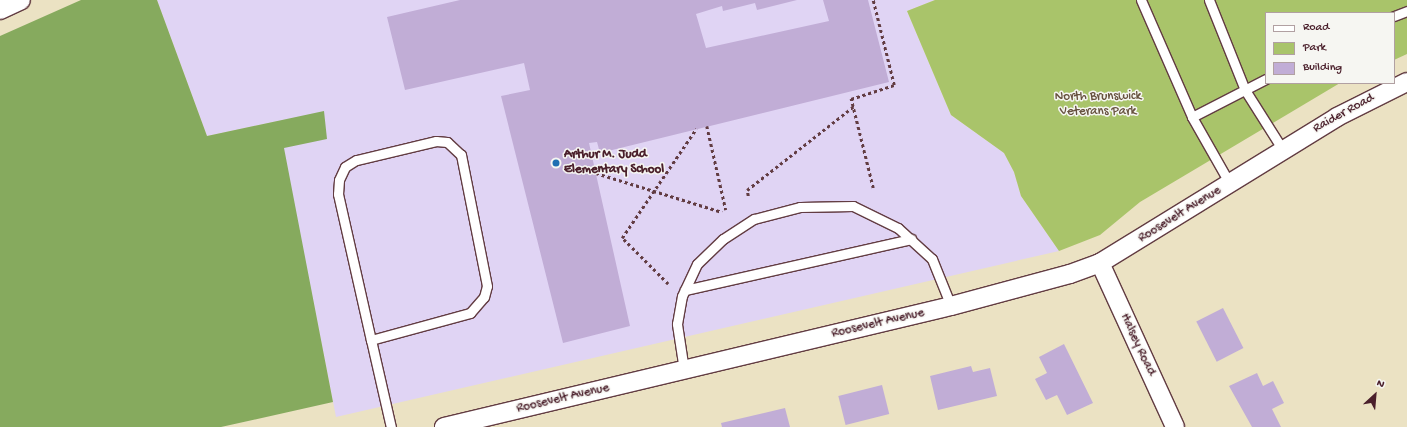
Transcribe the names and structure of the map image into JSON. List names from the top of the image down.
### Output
{
  "streets": {
    "street": ["Raider Road", "Roosevelt Avenue", "Halsey Road"]
  },
  "crossings": [
    ["Raider Road", "Roosevelt Avenue"],
    ["Roosevelt Avenue", "Halsey Road"]
  ],
  "parks": ["North Brunswick Veterans Park"],
  "places": ["Arthur M. Judd Elementary School"],
  "legend": ["Road", "Park", "Building"],
  "north": "top right"
}
